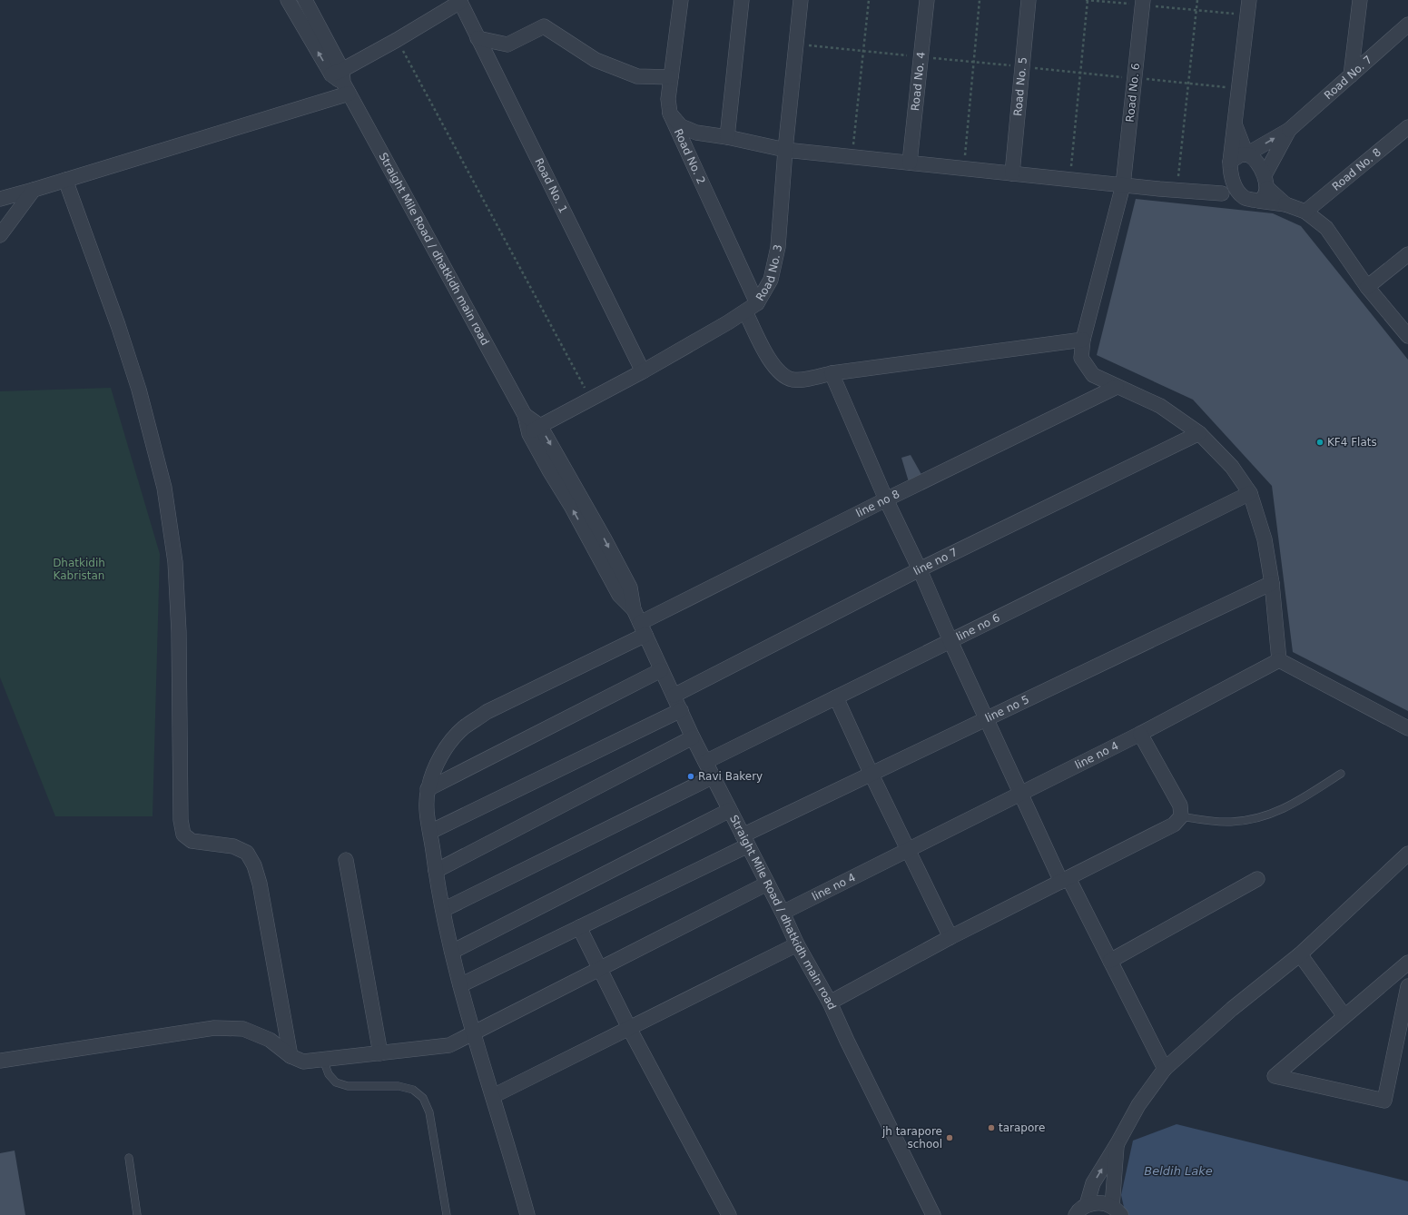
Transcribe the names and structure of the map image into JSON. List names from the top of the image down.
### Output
{
  "streets": {
    "street": [
      "Road No. 7",
      "Road No. 4",
      "Road No. 5",
      "Road No. 6",
      "Road No. 2",
      "Road No. 8",
      "Road No. 1",
      "Straight Mile Road / dhatkidh main road",
      "Road No. 3",
      "line no 8",
      "line no 7",
      "line no 6",
      "line no 5",
      "line no 4"
    ]
  },
  "crossings": [
    ["Road No. 6", "Road No. 2"],
    ["Road No. 6", "line no 8"],
    ["Road No. 6", "line no 7"],
    ["Road No. 6", "line no 6"],
    ["Road No. 6", "line no 5"],
    ["Road No. 6", "line no 4"],
    ["Road No. 2", "Road No. 3"],
    ["Road No. 1", "Road No. 3"],
    ["Straight Mile Road / dhatkidh main road", "Road No. 3"],
    ["Straight Mile Road / dhatkidh main road", "line no 8"],
    ["Straight Mile Road / dhatkidh main road", "line no 7"],
    ["Straight Mile Road / dhatkidh main road", "line no 6"],
    ["Straight Mile Road / dhatkidh main road", "line no 5"],
    ["Straight Mile Road / dhatkidh main road", "line no 4"],
    ["line no 8", "line no 5"]
  ],
  "water": ["Beldih Lake"],
  "parks": ["Dhatkidih Kabristan"],
  "places": [
    "KF4 Flats",
    "Ravi Bakery",
    "tarapore",
    "jh tarapore school"
  ]
}
